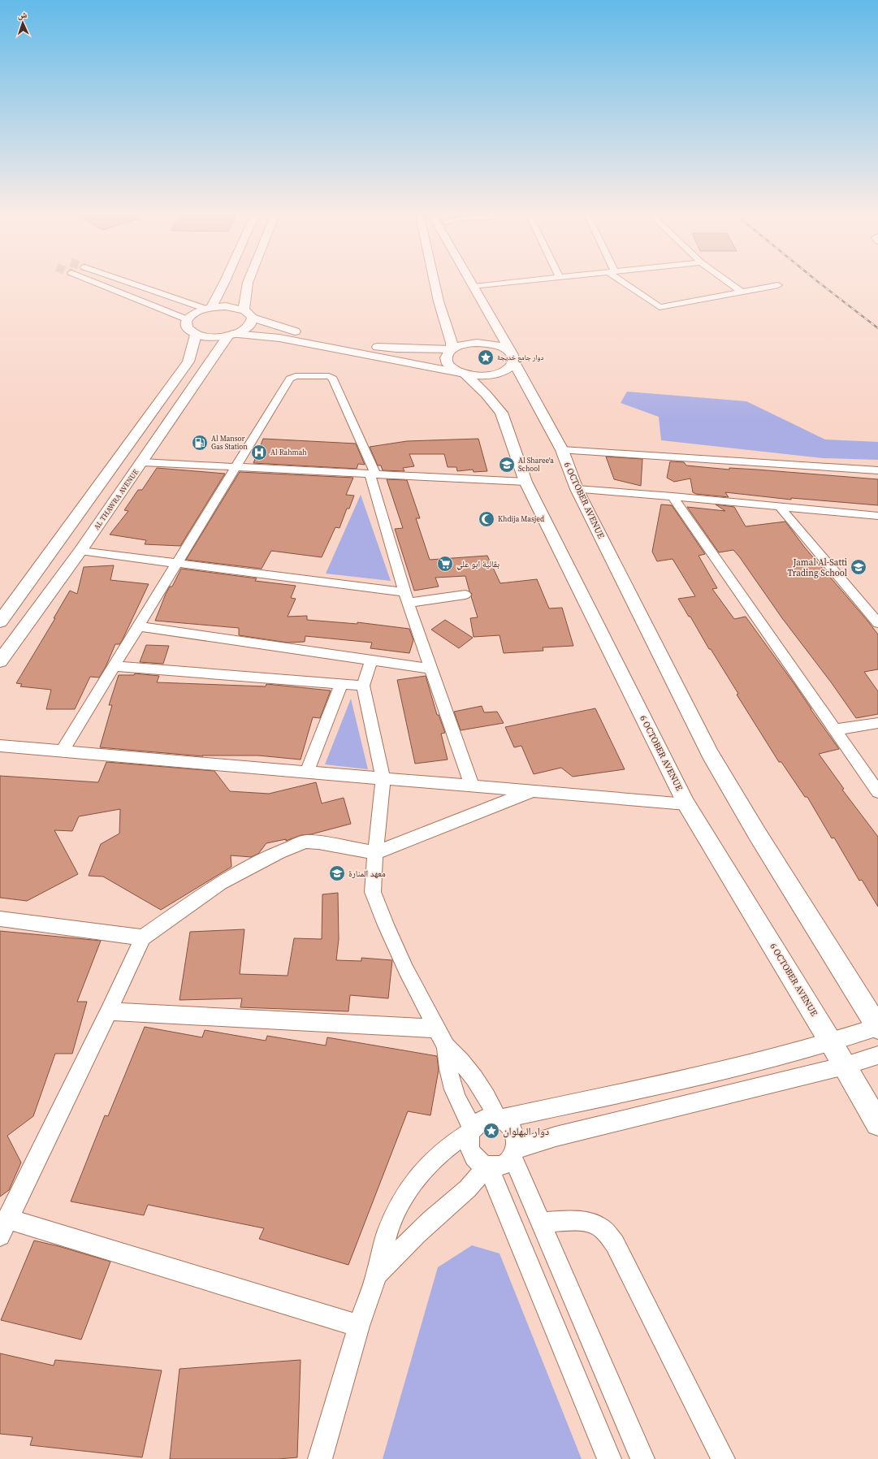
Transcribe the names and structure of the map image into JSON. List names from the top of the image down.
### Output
{
  "streets": {
    "main road": ["AL THAWRA AVENUE", "6 OCTOBER AVENUE"]
  },
  "places": {
    "place": ["دوار جامع خديجة", "دوار البهلوان"],
    "fuel station": ["Al Mansor Gas Station"],
    "hospital": ["Al Rahmah"],
    "school or university": ["Al Sharee'a School", "Jamal Al-Satti Trading School", "معهد المنارة"],
    "mosque": ["Khdija Masjed"],
    "supermarket": ["بقالية ابو علي"]
  },
  "north": "top"
}
